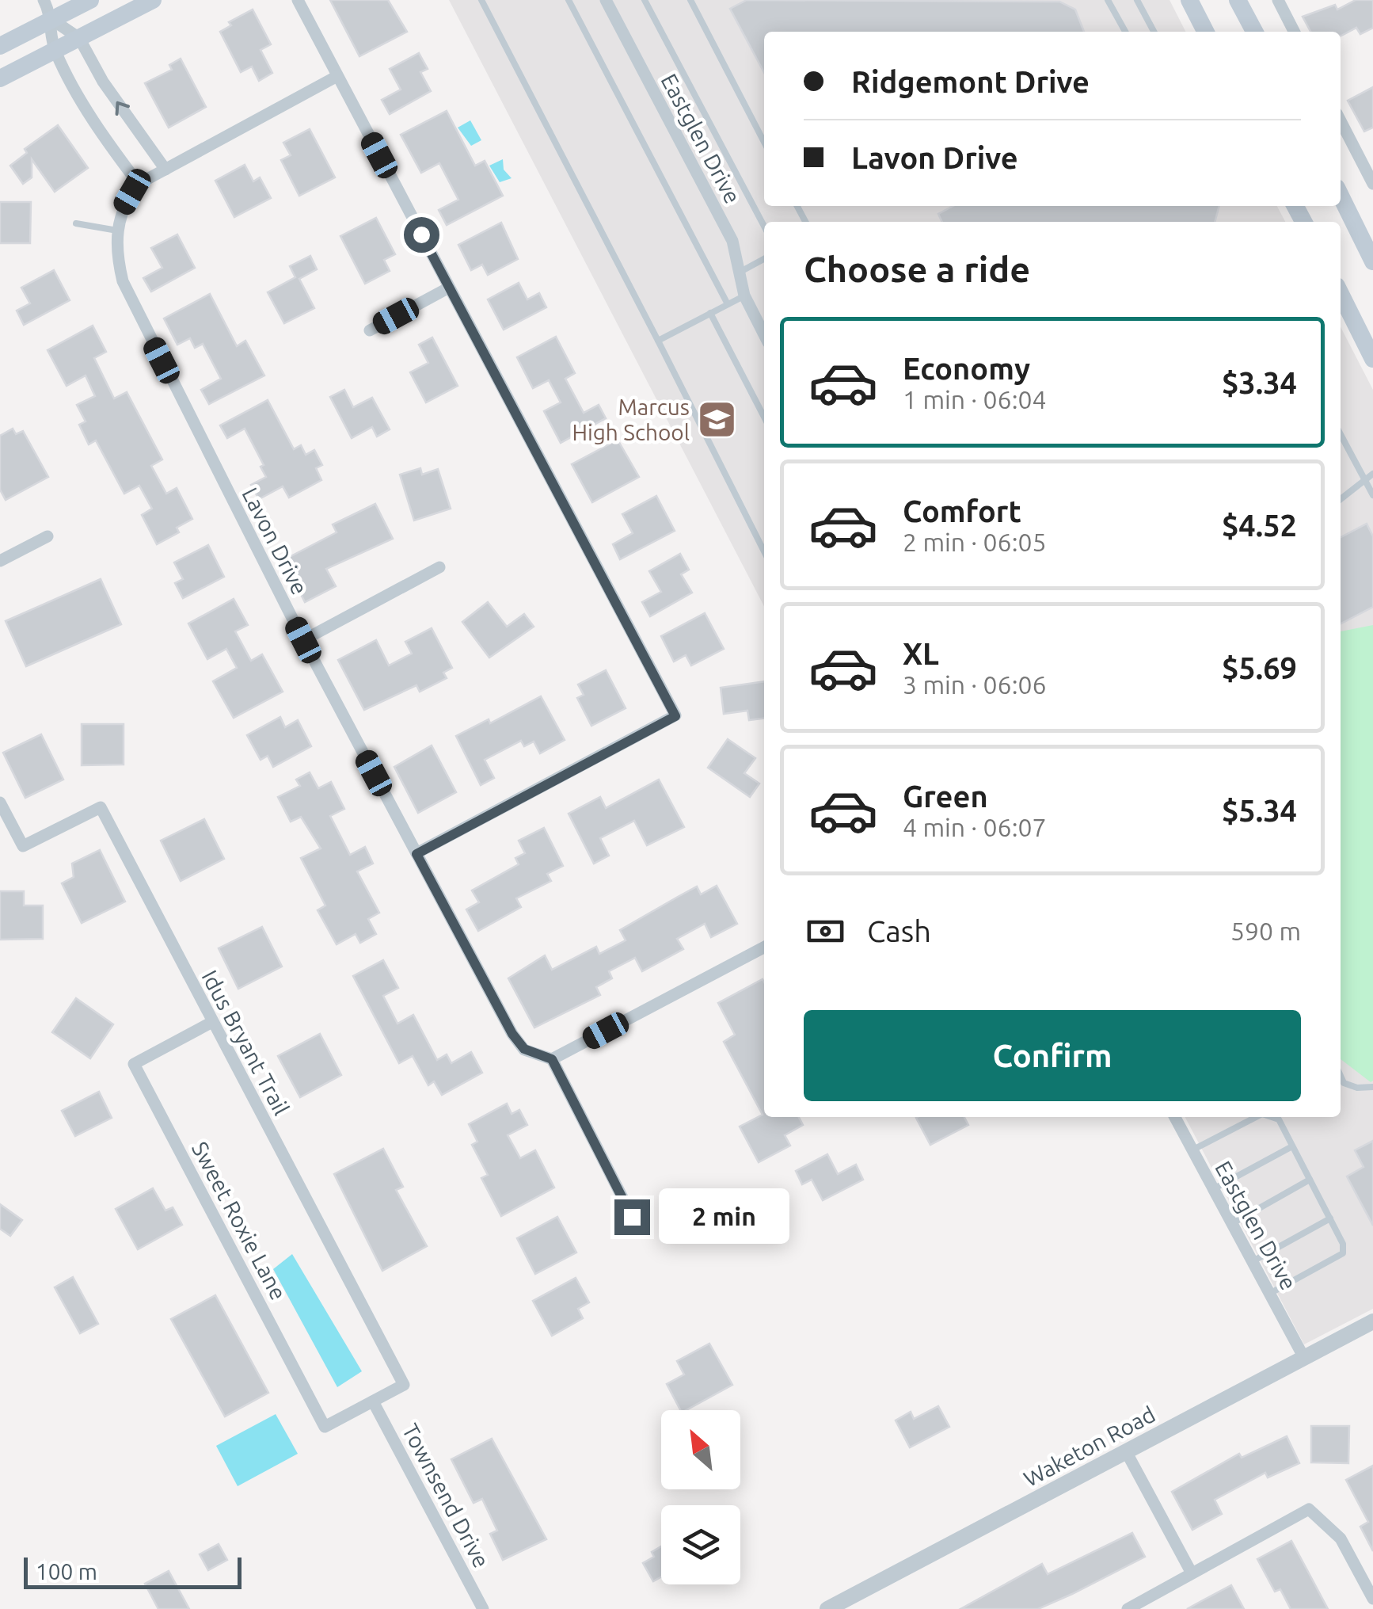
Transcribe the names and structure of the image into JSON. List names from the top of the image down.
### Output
{
  "streets": {
    "street": [
      "Eastglen Drive",
      "Lavon Drive",
      "Idus Bryant Trail",
      "Sweet Roxie Lane",
      "Waketon Road",
      "Townsend Drive"
    ]
  },
  "crossings": [
    ["Eastglen Drive", "Waketon Road"],
    ["Idus Bryant Trail", "Sweet Roxie Lane"],
    ["Idus Bryant Trail", "Townsend Drive"],
    ["Sweet Roxie Lane", "Townsend Drive"]
  ],
  "places": {
    "school or university": ["Marcus High School"]
  },
  "scale_bar": "100 m",
  "north": "top left",
  "page": {
    "banner": ["Ridgemont Drive", "Lavon Drive"],
    "heading": "Choose a ride",
    "list": [
      {
        "name": "Economy",
        "note": "1 min · 06:04",
        "value": "$3.34"
      },
      {
        "name": "Comfort",
        "note": "2 min · 06:05",
        "value": "$4.52"
      },
      {
        "name": "XL",
        "note": "3 min · 06:06",
        "value": "$5.69"
      },
      {
        "name": "Green",
        "note": "4 min · 06:07",
        "value": "$5.34"
      }
    ],
    "pay": ["Cash", "590 m"],
    "buttons": "Confirm",
    "bubble": "2 min",
    "scale": "100 m"
  }
}
